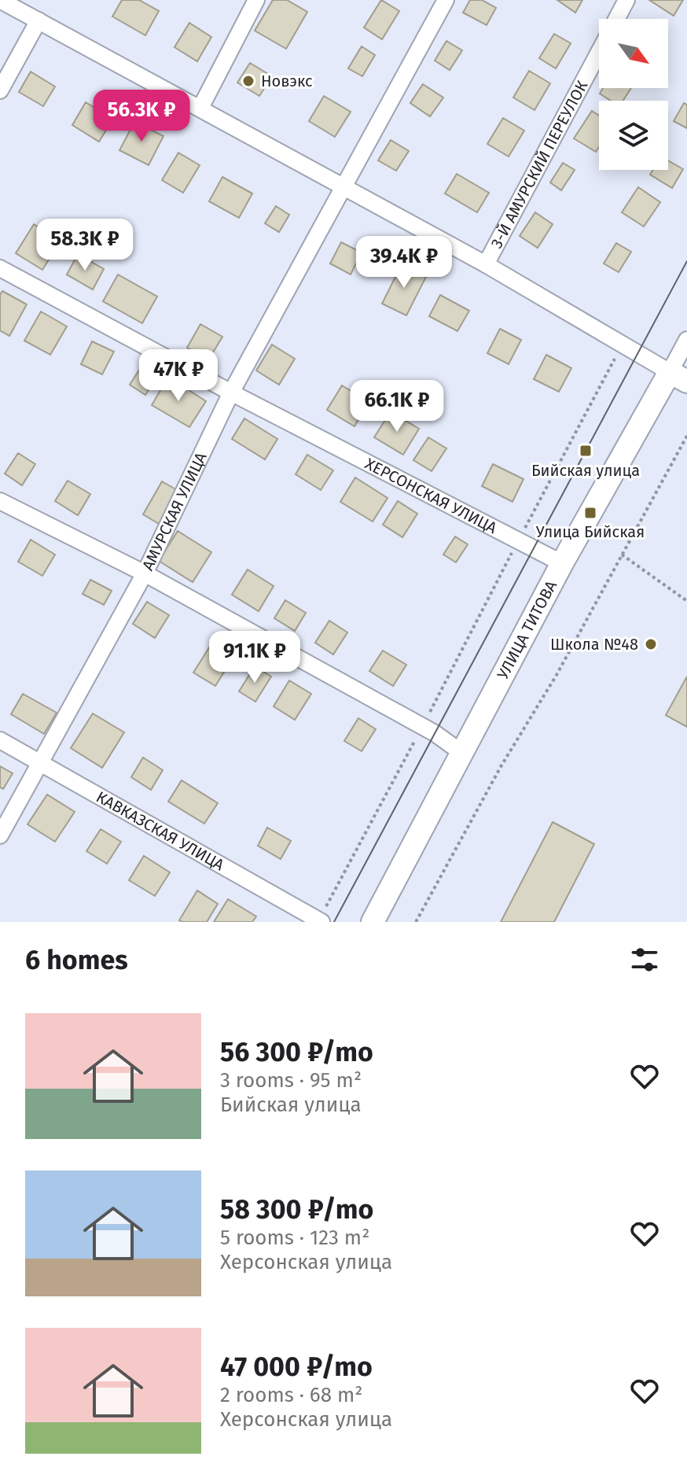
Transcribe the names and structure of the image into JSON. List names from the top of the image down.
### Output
{
  "streets": {
    "street": [
      "3-Й АМУРСКИЙ ПЕРЕУЛОК",
      "ХЕРСОНСКАЯ УЛИЦА",
      "АМУРСКАЯ УЛИЦА",
      "УЛИЦА ТИТОВА",
      "КАВКАЗСКАЯ УЛИЦА"
    ]
  },
  "crossings": [
    ["ХЕРСОНСКАЯ УЛИЦА", "АМУРСКАЯ УЛИЦА"],
    ["ХЕРСОНСКАЯ УЛИЦА", "УЛИЦА ТИТОВА"],
    ["АМУРСКАЯ УЛИЦА", "КАВКАЗСКАЯ УЛИЦА"]
  ],
  "places": {
    "other": ["Новэкс", "Школа №48"],
    "transit": ["Бийская улица", "Улица Бийская"]
  },
  "north": "bottom right",
  "page": {
    "price": [
      "56.3K ₽",
      "58.3K ₽",
      "39.4K ₽",
      "47K ₽",
      "66.1K ₽",
      "91.1K ₽"
    ],
    "heading": "6 homes",
    "list": [
      {
        "name": "56 300 ₽/mo",
        "note": "3 rooms · 95 m² · Бийская улица"
      },
      {
        "name": "58 300 ₽/mo",
        "note": "5 rooms · 123 m² · Херсонская улица"
      },
      {
        "name": "47 000 ₽/mo",
        "note": "2 rooms · 68 m² · Херсонская улица"
      }
    ]
  }
}
